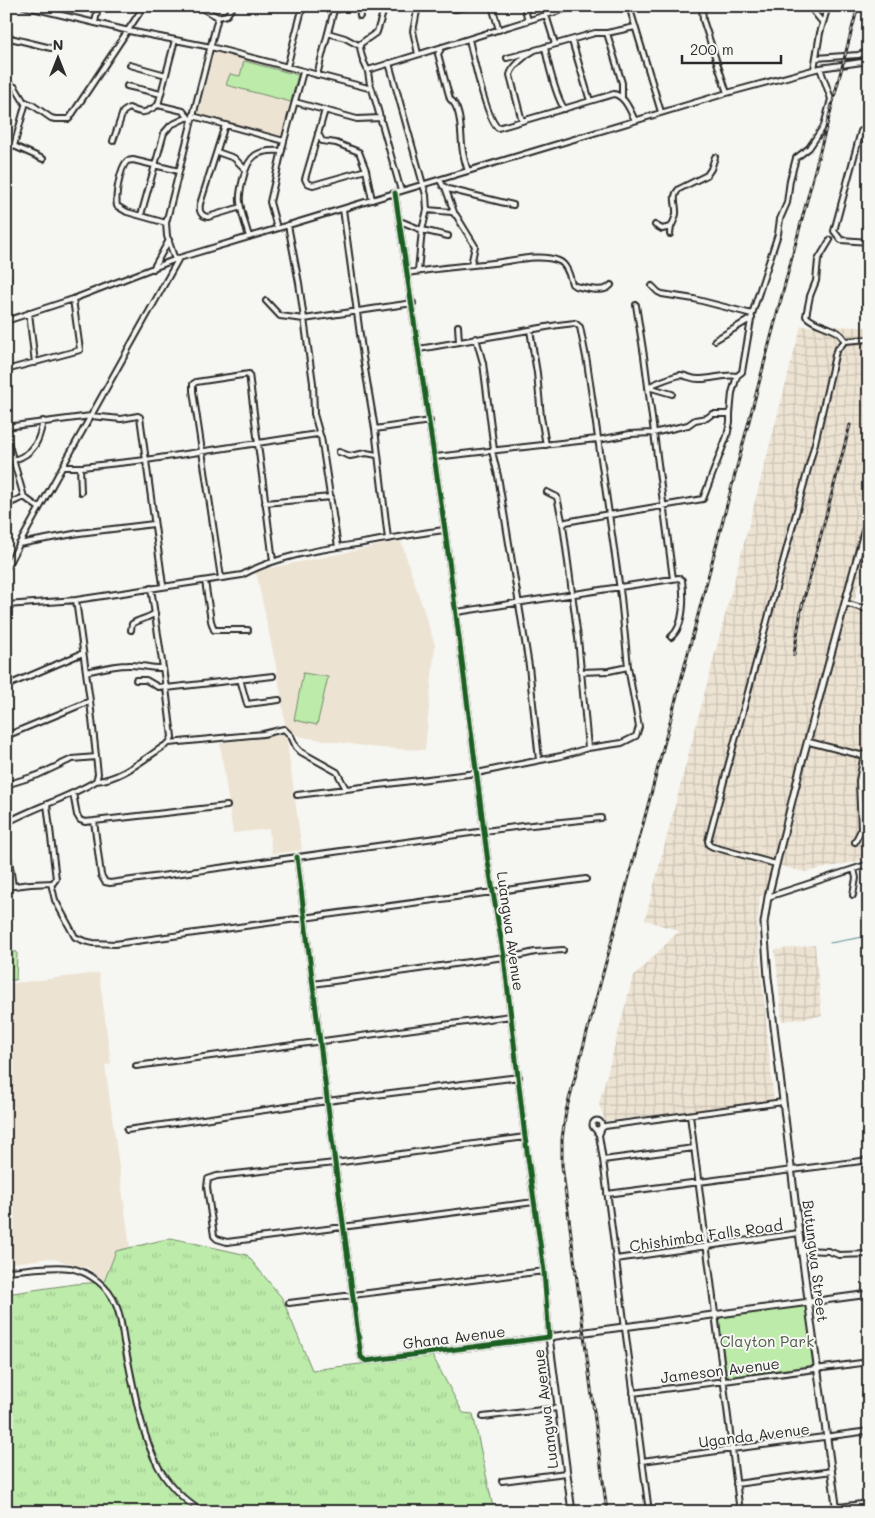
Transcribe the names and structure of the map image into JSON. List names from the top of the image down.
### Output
{
  "streets": {
    "main road": ["Luangwa Avenue", "Butungwa Street", "Ghana Avenue"],
    "street": ["Chishimba Falls Road", "Jameson Avenue", "Uganda Avenue"]
  },
  "crossings": [
    ["Luangwa Avenue", "Ghana Avenue"],
    ["Chishimba Falls Road", "Butungwa Street"],
    ["Butungwa Street", "Ghana Avenue"],
    ["Butungwa Street", "Jameson Avenue"],
    ["Butungwa Street", "Uganda Avenue"]
  ],
  "parks": ["Clayton Park"],
  "scale_bar": "200 m",
  "north": "top"
}
